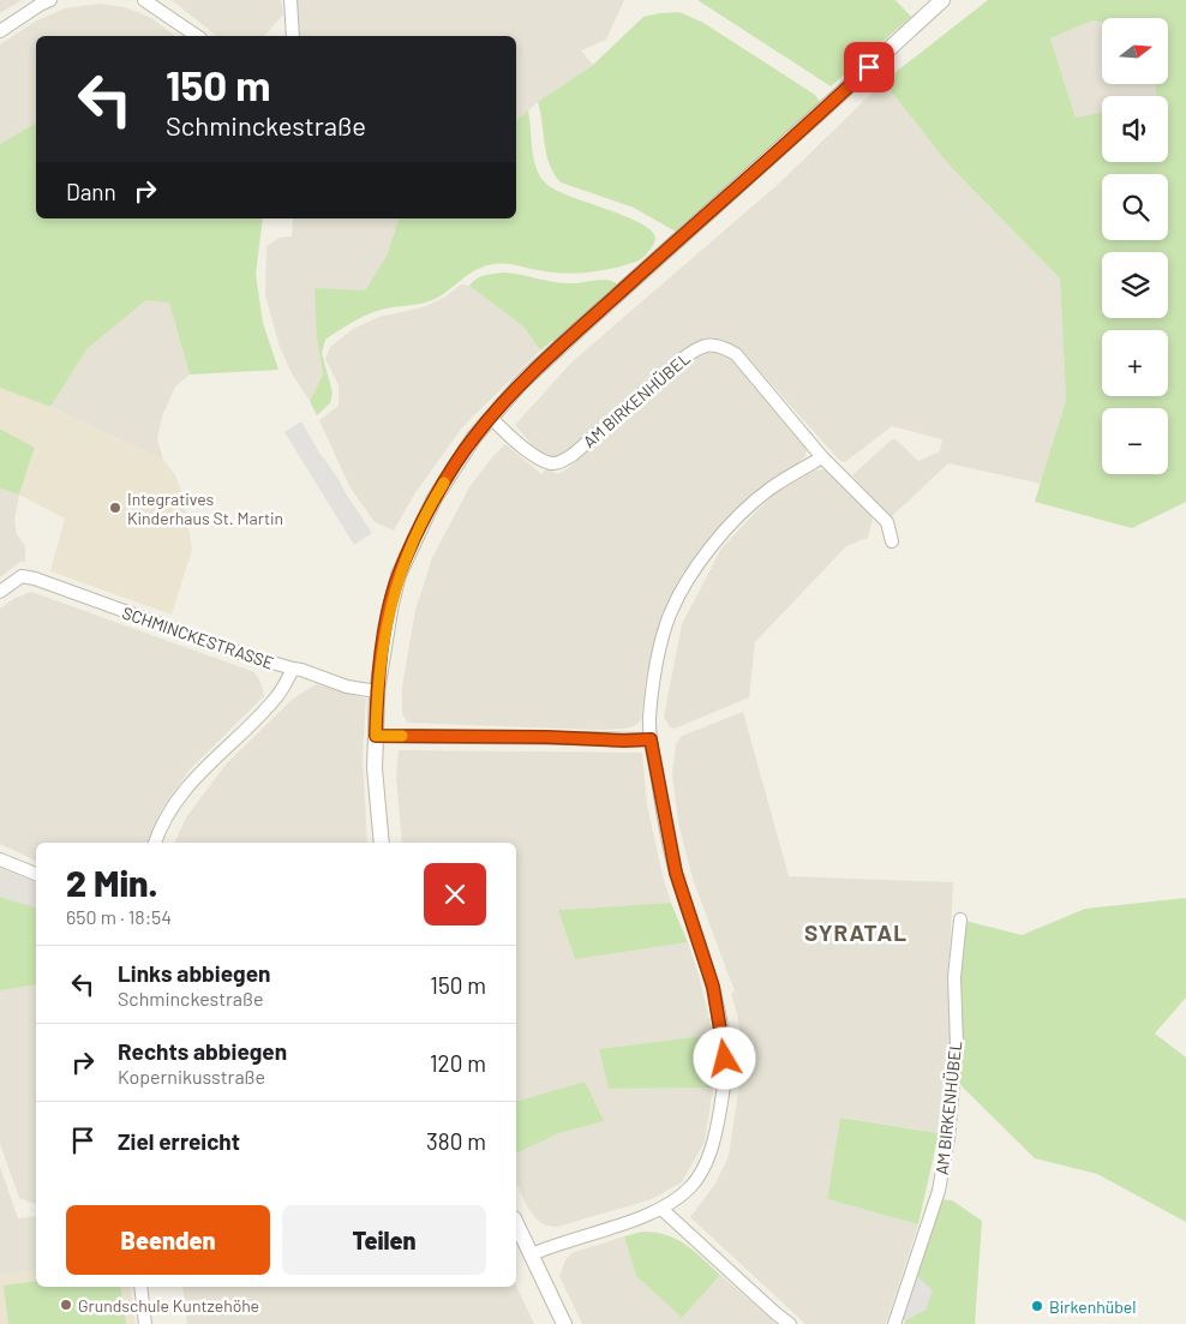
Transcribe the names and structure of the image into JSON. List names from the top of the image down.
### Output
{
  "streets": {
    "street": ["AM BIRKENHÜBEL", "SCHMINCKESTRASSE"]
  },
  "districts": ["SYRATAL"],
  "places": ["Integratives Kinderhaus St. Martin", "Grundschule Kuntzehöhe", "Birkenhübel"],
  "north": "right",
  "page": {
    "map_buttons": ["+", "−"],
    "turn": ["150 m", "Schminckestraße"],
    "then": "Dann",
    "heading": ["2 Min.", "650 m · 18:54"],
    "list": [
      {
        "name": "Links abbiegen",
        "note": "Schminckestraße",
        "value": "150 m"
      },
      {
        "name": "Rechts abbiegen",
        "note": "Kopernikusstraße",
        "value": "120 m"
      },
      {
        "name": "Ziel erreicht",
        "value": "380 m"
      }
    ],
    "buttons": ["Beenden", "Teilen"]
  }
}
